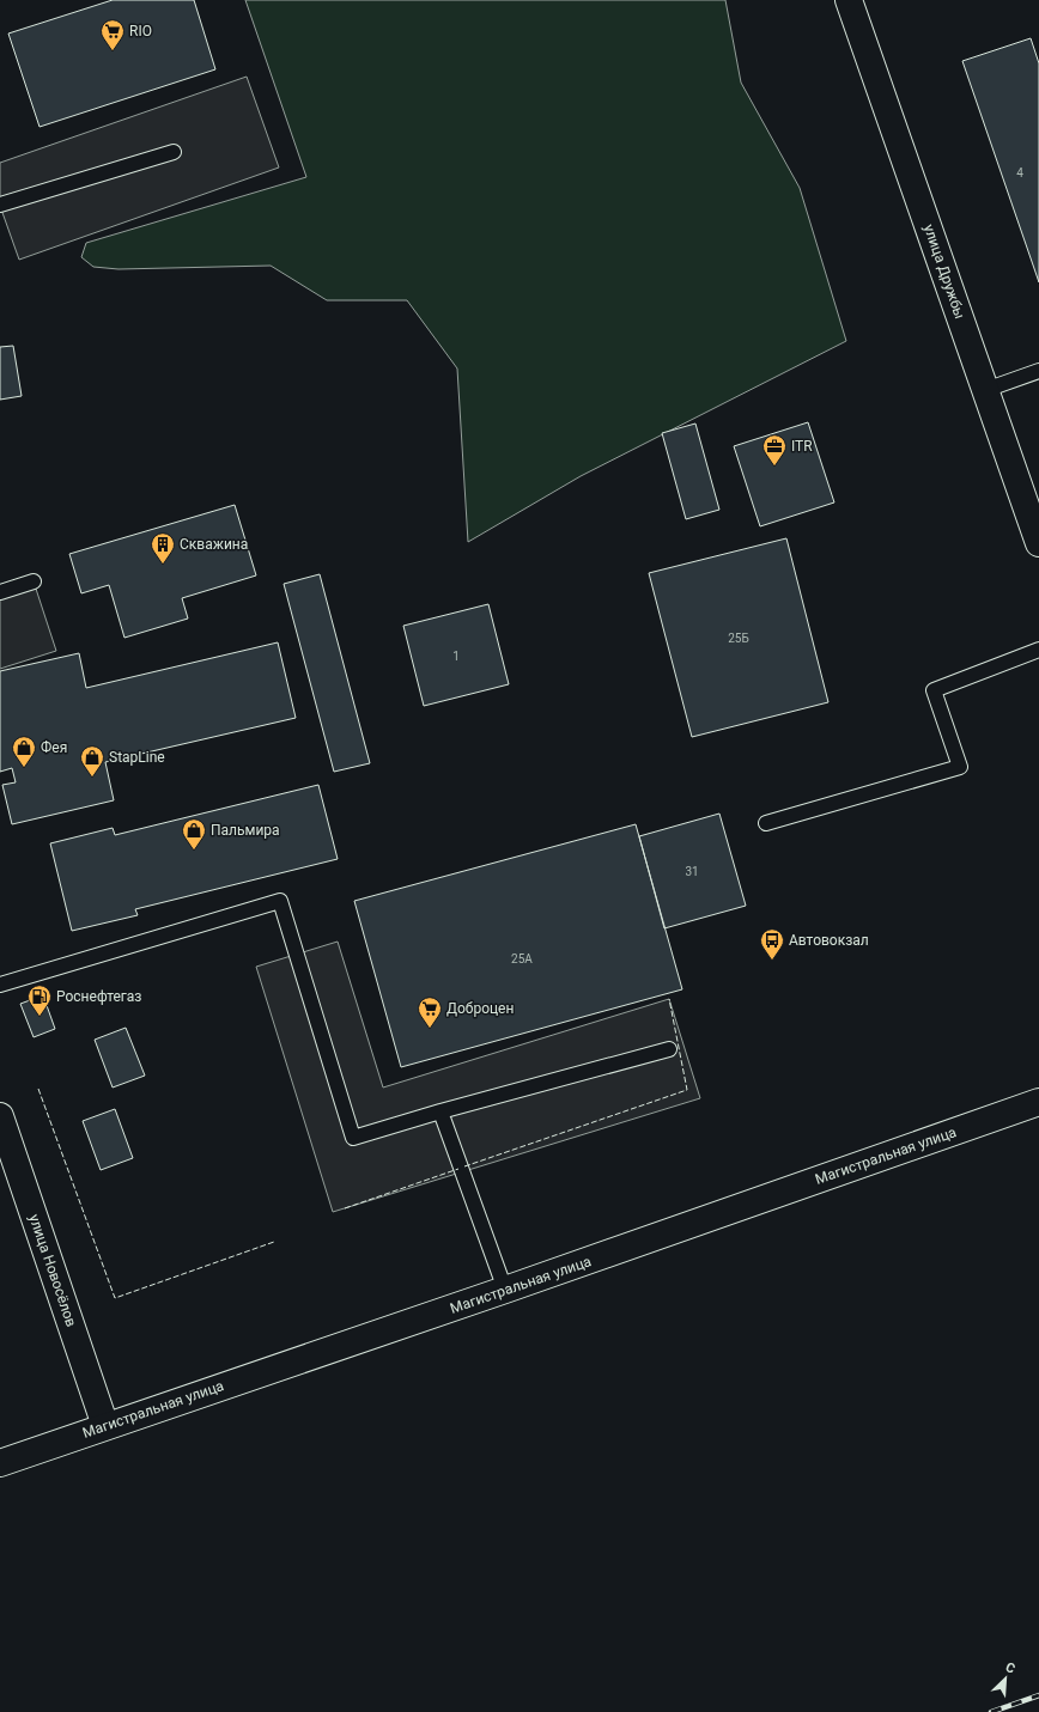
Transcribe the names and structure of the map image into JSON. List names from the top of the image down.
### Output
{
  "streets": {
    "main road": ["улица Дружбы", "Магистральная улица", "улица Новосёлов"]
  },
  "crossings": [
    ["Магистральная улица", "улица Новосёлов"]
  ],
  "places": {
    "supermarket": ["RIO", "Доброцен"],
    "office": ["ITR"],
    "building": ["Скважина"],
    "shop": ["Фея", "StapLine", "Пальмира"],
    "bus stop": ["Автовокзал"],
    "fuel station": ["Роснефтегаз"]
  },
  "house_numbers": [
    "4",
    "25Б",
    "1",
    "31",
    "25А"
  ],
  "north": "top right"
}
